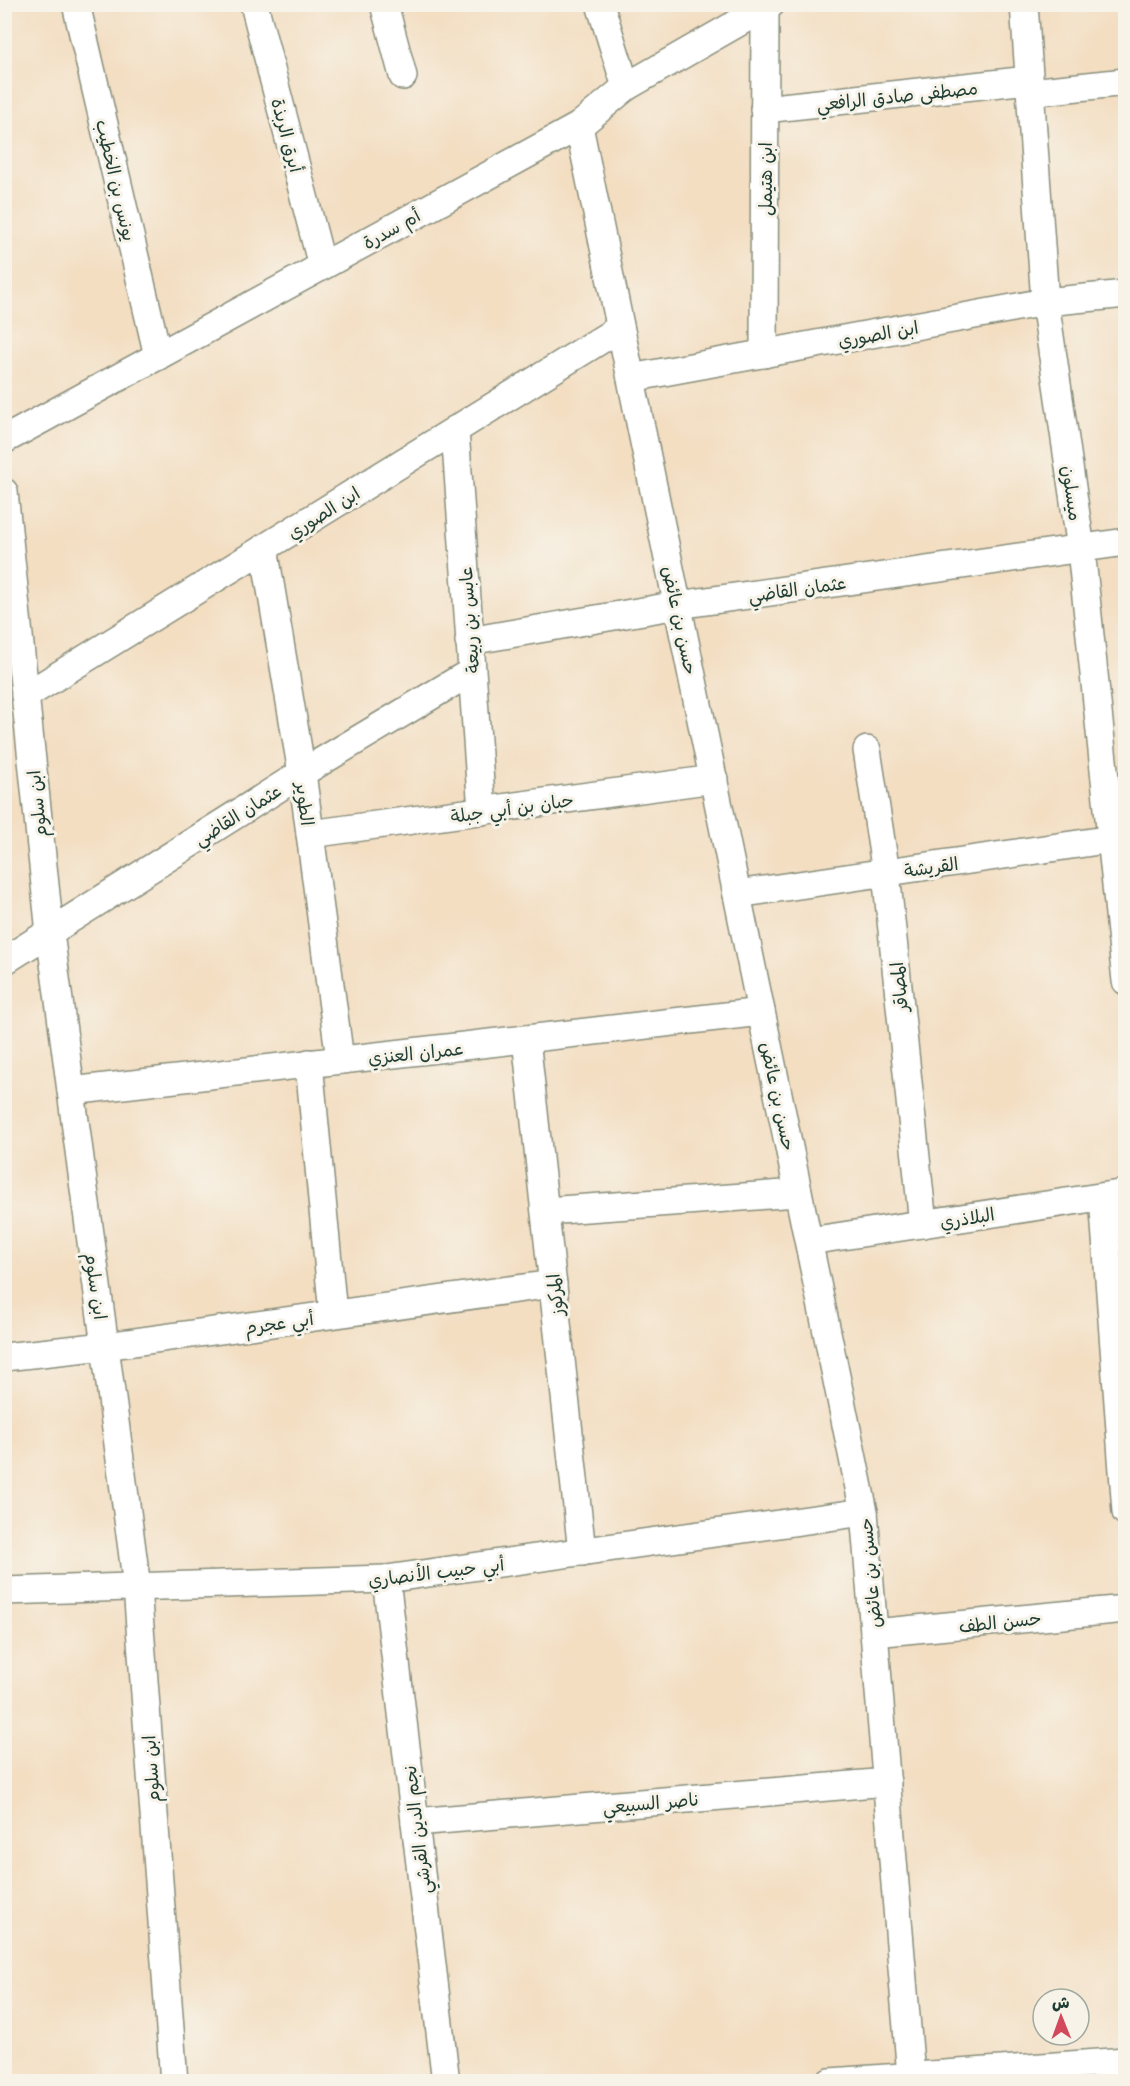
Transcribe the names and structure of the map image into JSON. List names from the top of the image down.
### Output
{
  "streets": {
    "street": [
      "مصطفى صادق الرافعي",
      "أبرق الربذة",
      "ابن هتيمل",
      "يونس بن الخطيب",
      "أم سدرة",
      "ابن الصوري",
      "ميسلون",
      "عثمان القاضي",
      "عابس بن ربيعة",
      "حسن بن عائض",
      "ابن سلوم",
      "الطوير",
      "حبان بن أبي جبلة",
      "القريشة",
      "المصاقر",
      "عمران العنزي",
      "البلاذري",
      "المركوز",
      "أبي عجرم",
      "أبي حبيب الأنصاري",
      "حسن الطف",
      "ناصر السبيعي",
      "نجم الدين القرشي"
    ]
  },
  "crossings": [
    ["مصطفى صادق الرافعي", "ابن هتيمل"],
    ["مصطفى صادق الرافعي", "ميسلون"],
    ["أبرق الربذة", "أم سدرة"],
    ["ابن هتيمل", "أم سدرة"],
    ["ابن هتيمل", "ابن الصوري"],
    ["يونس بن الخطيب", "أم سدرة"],
    ["أم سدرة", "حسن بن عائض"],
    ["ابن الصوري", "ميسلون"],
    ["ابن الصوري", "عابس بن ربيعة"],
    ["ابن الصوري", "حسن بن عائض"],
    ["ابن الصوري", "ابن سلوم"],
    ["ابن الصوري", "الطوير"],
    ["ميسلون", "عثمان القاضي"],
    ["ميسلون", "القريشة"],
    ["عثمان القاضي", "عابس بن ربيعة"],
    ["عثمان القاضي", "حسن بن عائض"],
    ["عثمان القاضي", "ابن سلوم"],
    ["عثمان القاضي", "الطوير"],
    ["عابس بن ربيعة", "حبان بن أبي جبلة"],
    ["حسن بن عائض", "حبان بن أبي جبلة"],
    ["حسن بن عائض", "القريشة"],
    ["حسن بن عائض", "عمران العنزي"],
    ["حسن بن عائض", "البلاذري"],
    ["حسن بن عائض", "أبي حبيب الأنصاري"],
    ["حسن بن عائض", "حسن الطف"],
    ["حسن بن عائض", "ناصر السبيعي"],
    ["ابن سلوم", "عمران العنزي"],
    ["ابن سلوم", "أبي عجرم"],
    ["ابن سلوم", "أبي حبيب الأنصاري"],
    ["الطوير", "حبان بن أبي جبلة"],
    ["الطوير", "عمران العنزي"],
    ["القريشة", "المصاقر"],
    ["المصاقر", "البلاذري"],
    ["عمران العنزي", "المركوز"],
    ["المركوز", "أبي عجرم"],
    ["المركوز", "أبي حبيب الأنصاري"],
    ["أبي حبيب الأنصاري", "نجم الدين القرشي"],
    ["ناصر السبيعي", "نجم الدين القرشي"]
  ],
  "north": "top"
}
